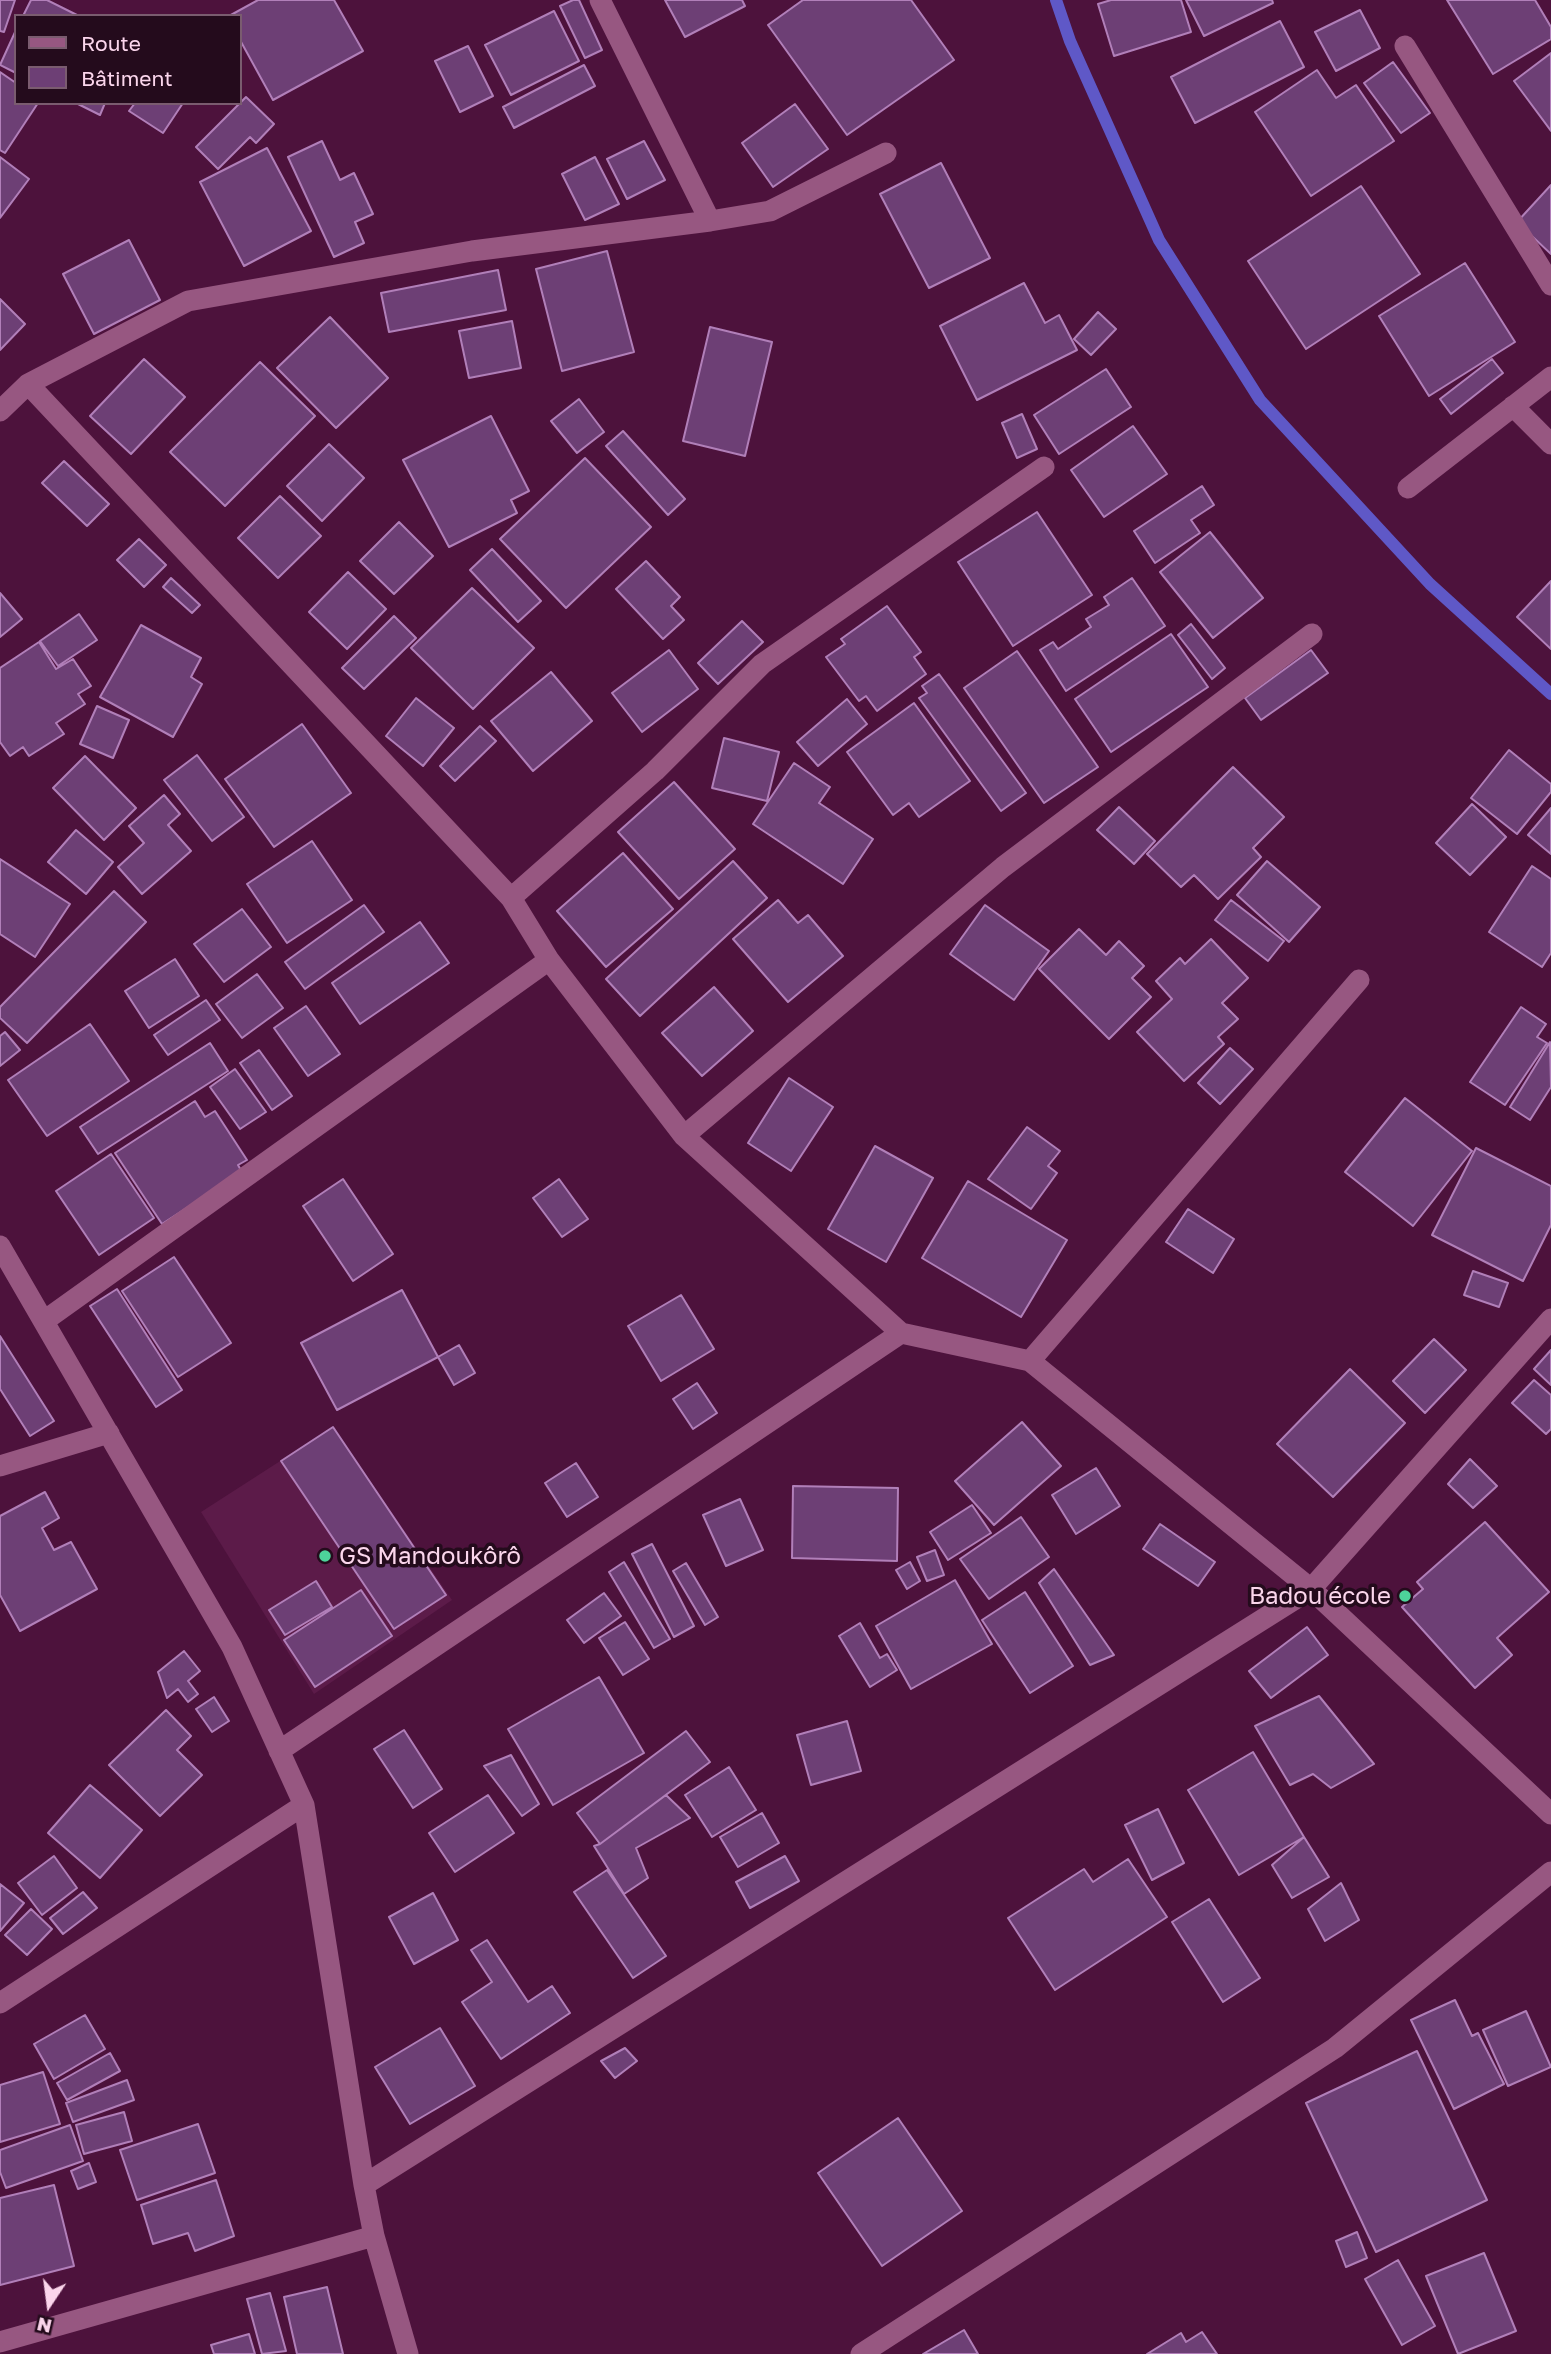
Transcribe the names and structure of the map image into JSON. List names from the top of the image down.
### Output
{
  "places": ["GS Mandoukôrô", "Badou école"],
  "legend": ["Route", "Bâtiment"],
  "north": "bottom"
}
